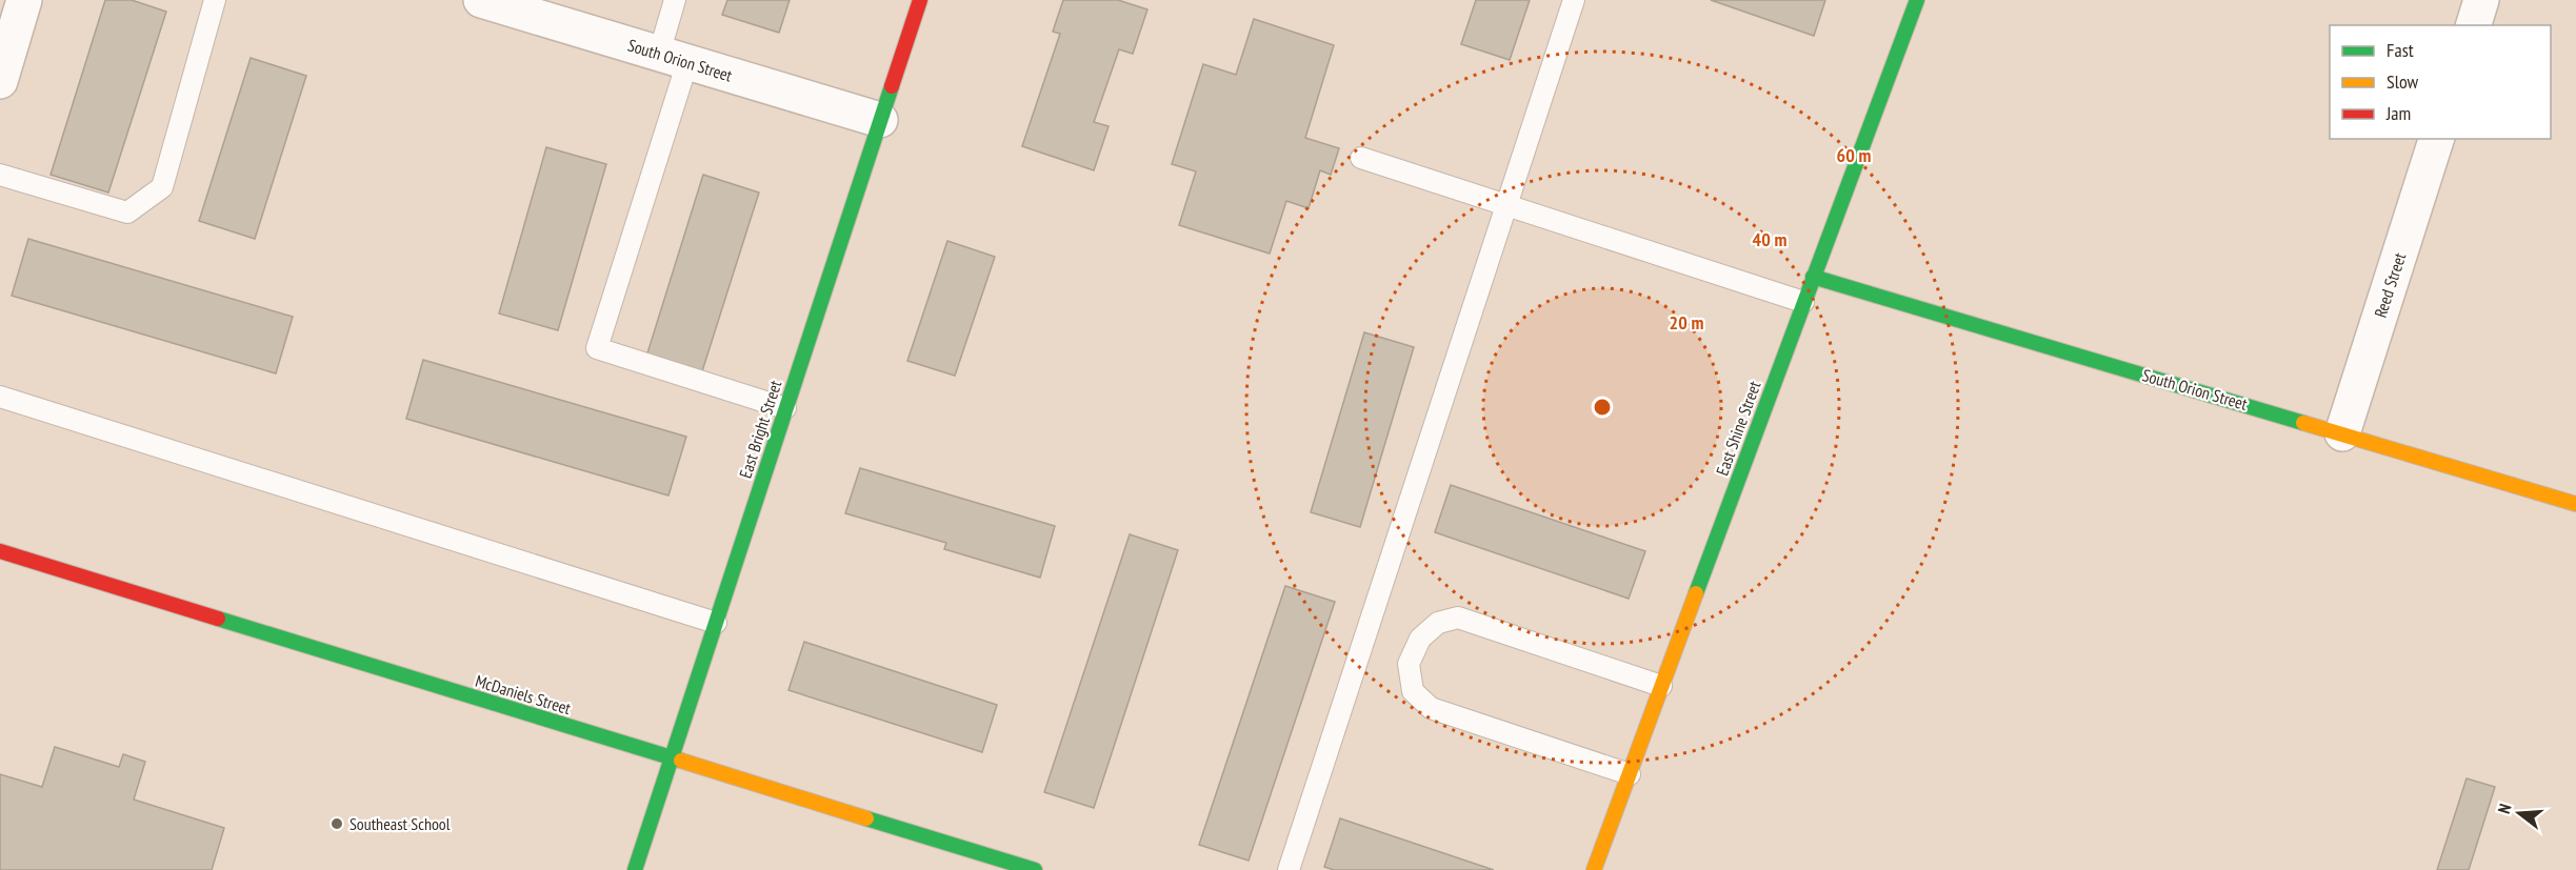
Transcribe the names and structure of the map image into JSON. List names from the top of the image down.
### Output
{
  "streets": {
    "street": [
      "South Orion Street",
      "Reed Street",
      "East Shine Street",
      "East Bright Street",
      "McDaniels Street"
    ]
  },
  "crossings": [
    ["South Orion Street", "Reed Street"],
    ["South Orion Street", "East Shine Street"],
    ["South Orion Street", "East Bright Street"],
    ["East Bright Street", "McDaniels Street"]
  ],
  "places": ["Southeast School"],
  "legend": ["Fast", "Slow", "Jam"],
  "north": "left",
  "rings": ["60 m", "40 m", "20 m"]
}
